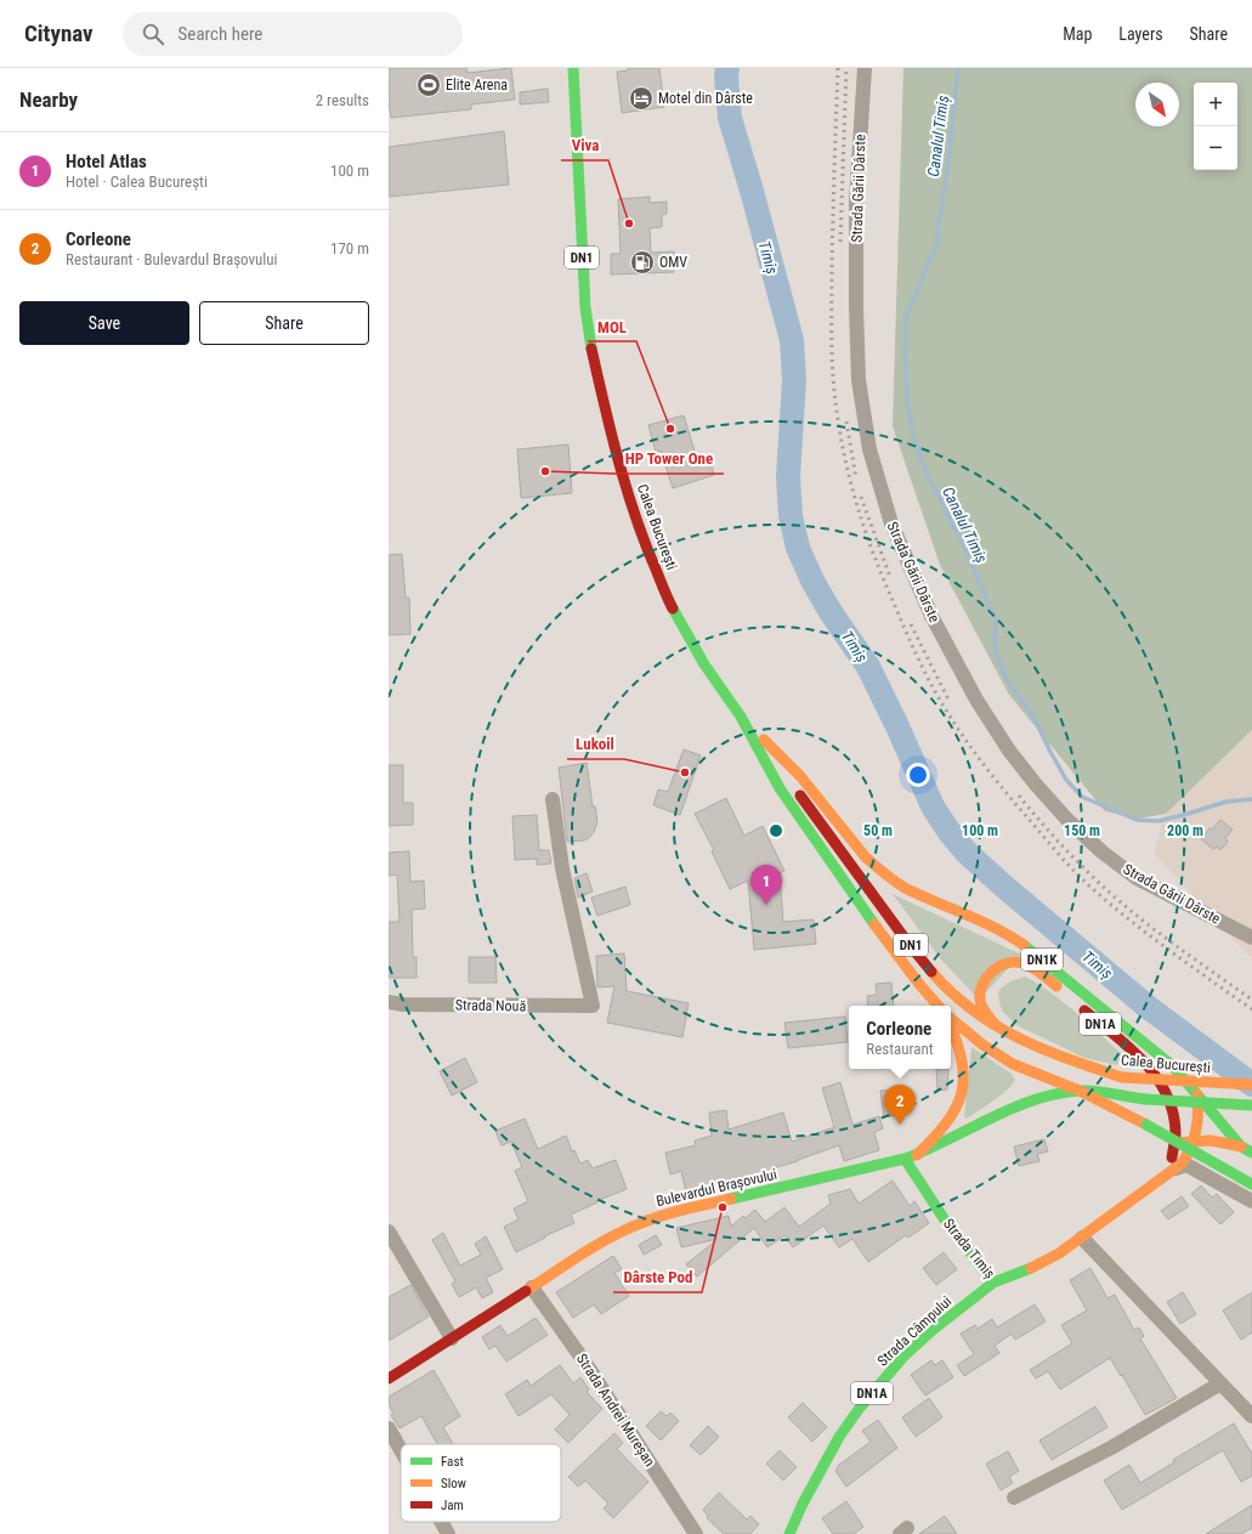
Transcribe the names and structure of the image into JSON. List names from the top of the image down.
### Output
{
  "streets": {
    "main road": [
      "DN1",
      "Calea București",
      "DN1K",
      "DN1A",
      "Bulevardul Brașovului",
      "Strada Timiș",
      "Strada Câmpului"
    ],
    "street": ["Strada Gării Dârste", "Strada Nouă", "Strada Andrei Mureșan"]
  },
  "crossings": [
    ["Calea București", "DN1K"],
    ["DN1K", "DN1A"],
    ["DN1A", "Strada Timiș"],
    ["Bulevardul Brașovului", "Strada Timiș"],
    ["Bulevardul Brașovului", "Strada Andrei Mureșan"],
    ["Strada Timiș", "Strada Câmpului"]
  ],
  "water": ["Canalul Timiș", "Timiș"],
  "places": {
    "sports": ["Elite Arena"],
    "hotel": ["Motel din Dârste"],
    "other": [
      "Viva",
      "MOL",
      "HP Tower One",
      "Lukoil",
      "Dârste Pod"
    ],
    "fuel station": ["OMV"]
  },
  "legend": ["Fast", "Slow", "Jam"],
  "north": "bottom right",
  "page": {
    "header": "Citynav",
    "search": "Search here",
    "nav": ["Map", "Layers", "Share"],
    "heading": ["Nearby", "2 results"],
    "map_buttons": ["+", "−"],
    "list": [
      {
        "mark": "1",
        "name": "Hotel Atlas",
        "note": "Hotel · Calea București",
        "value": "100 m"
      },
      {
        "mark": "2",
        "name": "Corleone",
        "note": "Restaurant · Bulevardul Brașovului",
        "value": "170 m"
      }
    ],
    "buttons": ["Save", "Share"],
    "pins": ["1", "2"],
    "popup": ["Corleone", "Restaurant"]
  },
  "rings": [
    "50 m",
    "100 m",
    "150 m",
    "200 m"
  ]
}
